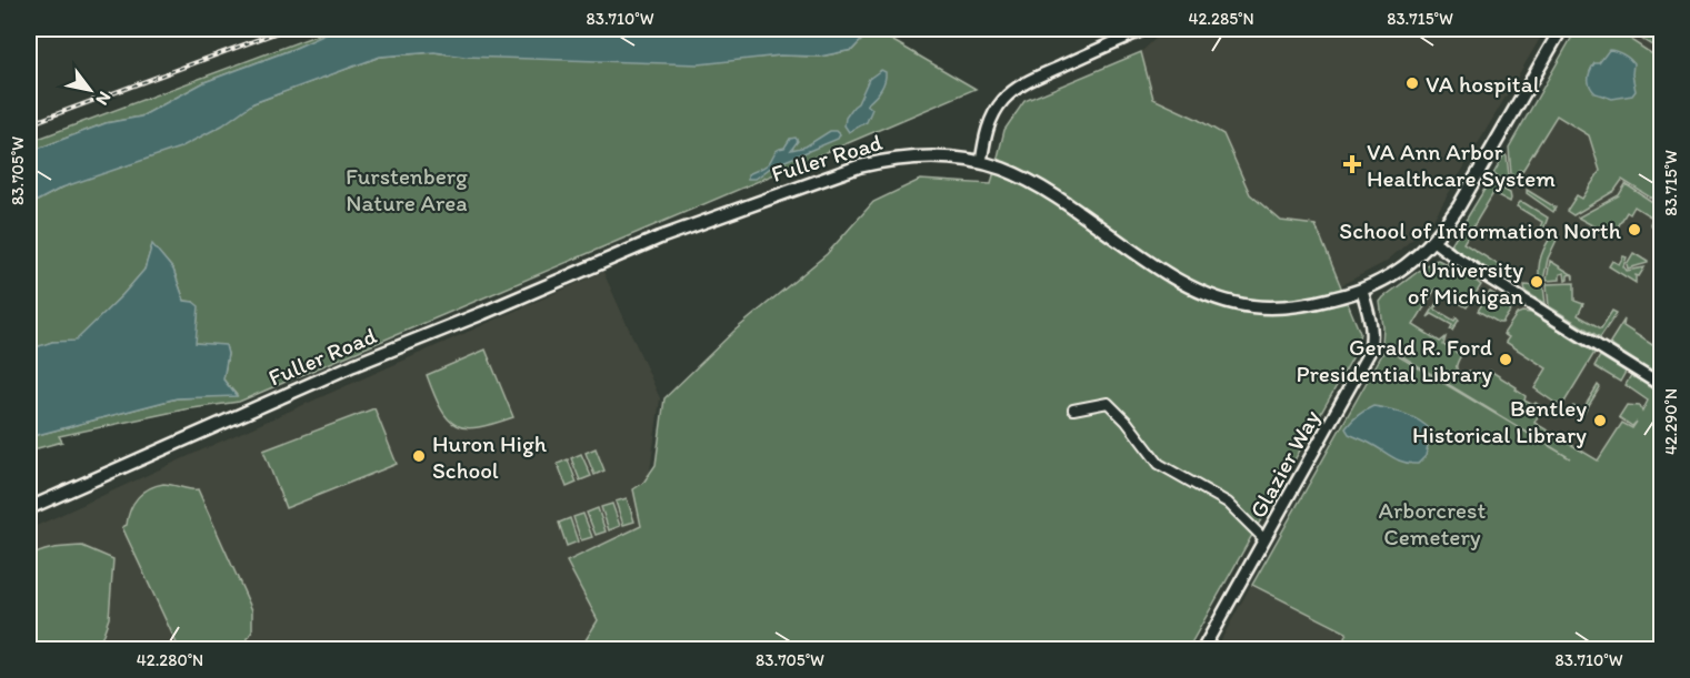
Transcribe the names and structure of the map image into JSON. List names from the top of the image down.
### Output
{
  "streets": {
    "main road": ["Fuller Road"],
    "street": ["Glazier Way"]
  },
  "crossings": [
    ["Fuller Road", "Glazier Way"]
  ],
  "parks": ["Furstenberg Nature Area", "Arborcrest Cemetery"],
  "places": {
    "other": [
      "VA hospital",
      "School of Information North",
      "University of Michigan",
      "Gerald R. Ford Presidential Library",
      "Bentley Historical Library",
      "Huron High School"
    ],
    "health": ["VA Ann Arbor Healthcare System"]
  },
  "north": "bottom right",
  "coordinates": [
    "83.710°W",
    "42.285°N",
    "83.715°W",
    "83.705°W",
    "42.290°N",
    "42.280°N"
  ]
}
